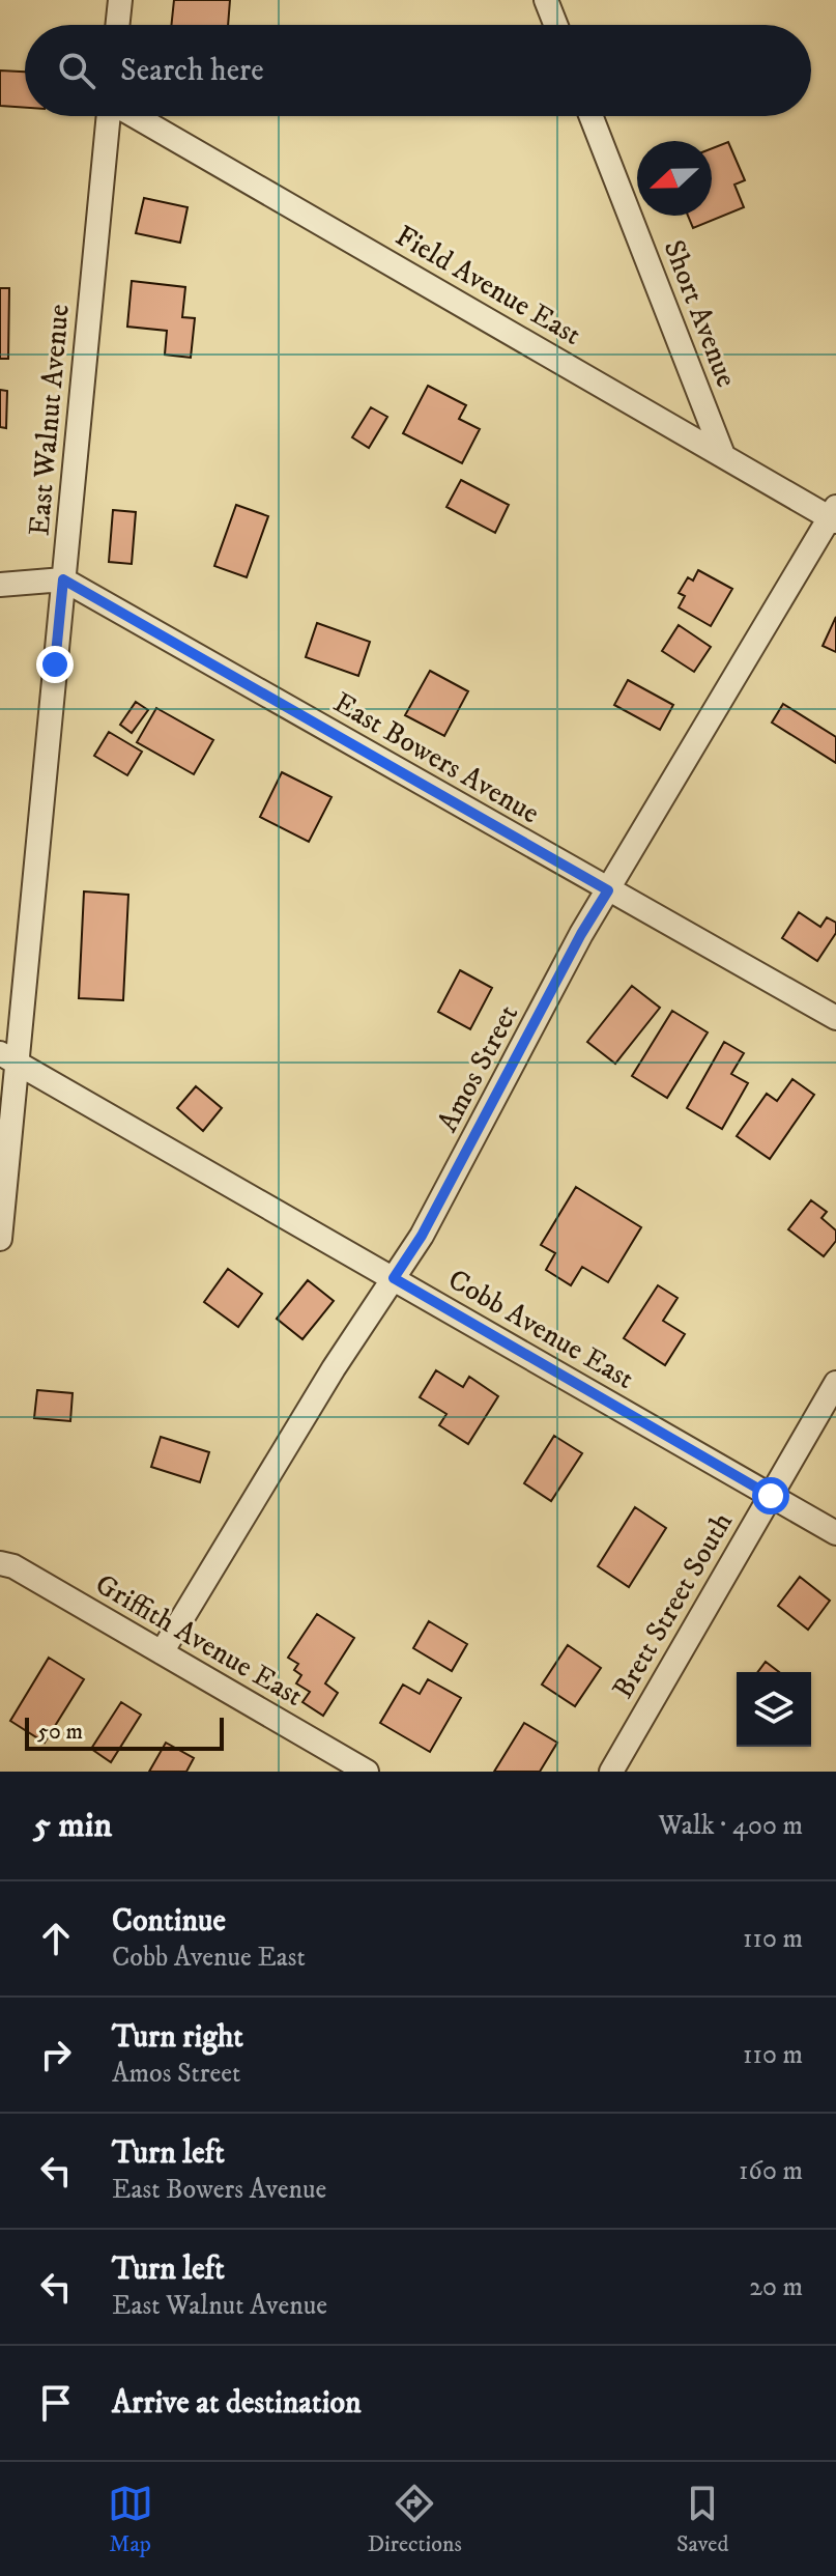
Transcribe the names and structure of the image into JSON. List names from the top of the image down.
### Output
{
  "streets": {
    "street": [
      "Field Avenue East",
      "Short Avenue",
      "East Walnut Avenue",
      "East Bowers Avenue",
      "Amos Street",
      "Cobb Avenue East",
      "Brett Street South",
      "Griffith Avenue East"
    ]
  },
  "crossings": [
    ["Field Avenue East", "Short Avenue"],
    ["Field Avenue East", "Amos Street"],
    ["East Walnut Avenue", "East Bowers Avenue"],
    ["East Walnut Avenue", "Cobb Avenue East"],
    ["East Bowers Avenue", "Amos Street"],
    ["Amos Street", "Cobb Avenue East"],
    ["Amos Street", "Griffith Avenue East"],
    ["Cobb Avenue East", "Brett Street South"]
  ],
  "scale_bar": "50 m",
  "north": "left",
  "page": {
    "search": "Search here",
    "scale": "50 m",
    "heading": ["5 min", "Walk · 400 m"],
    "list": [
      ["Continue", "Cobb Avenue East", "110 m"],
      ["Turn right", "Amos Street", "110 m"],
      ["Turn left", "East Bowers Avenue", "160 m"],
      ["Turn left", "East Walnut Avenue", "20 m"],
      "Arrive at destination"
    ],
    "nav": ["Map", "Directions", "Saved"]
  }
}
